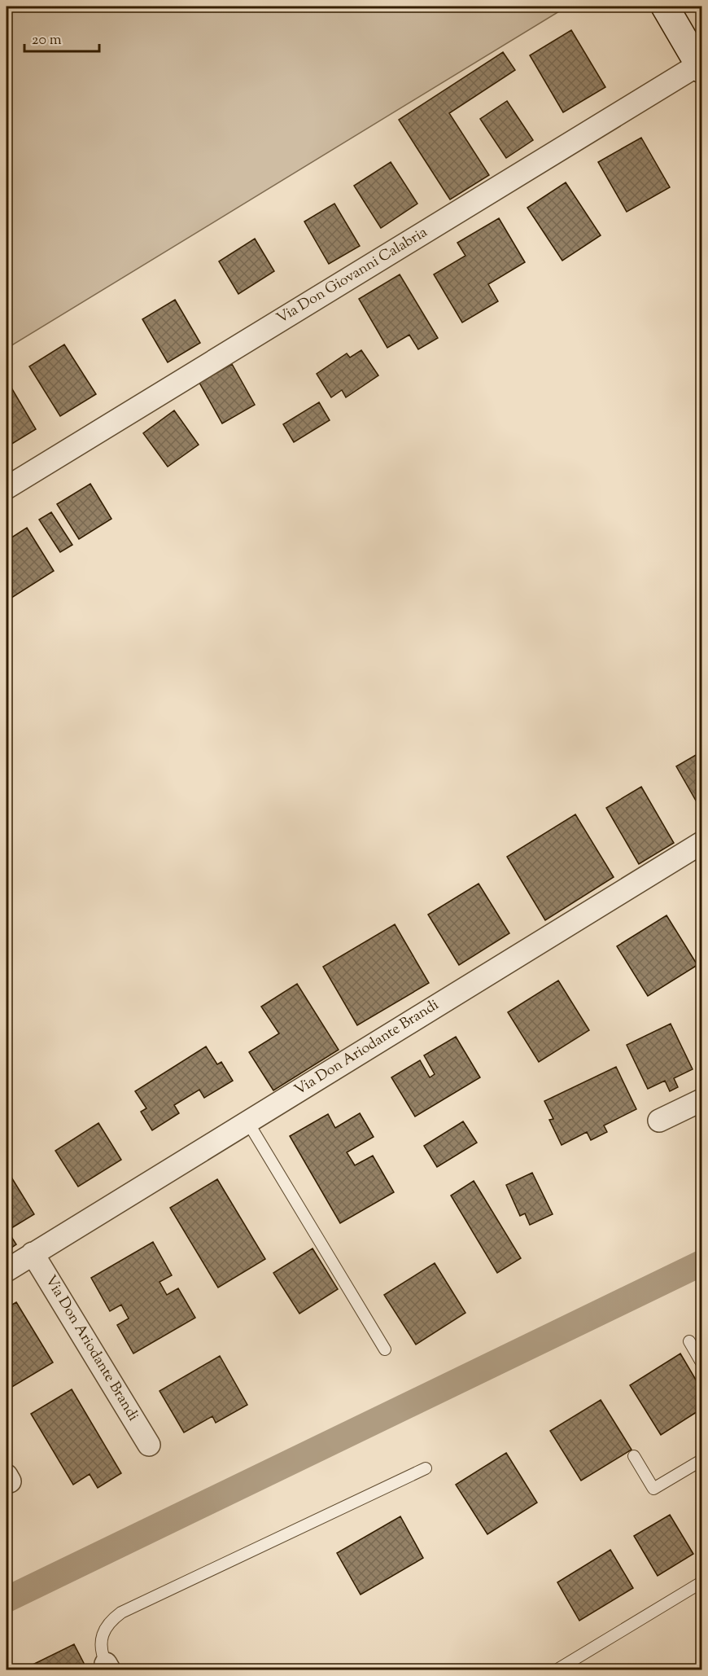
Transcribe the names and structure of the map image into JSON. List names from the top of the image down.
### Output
{
  "streets": {
    "street": ["Via Don Giovanni Calabria", "Via Don Ariodante Brandi"]
  },
  "scale_bar": "20 m"
}
